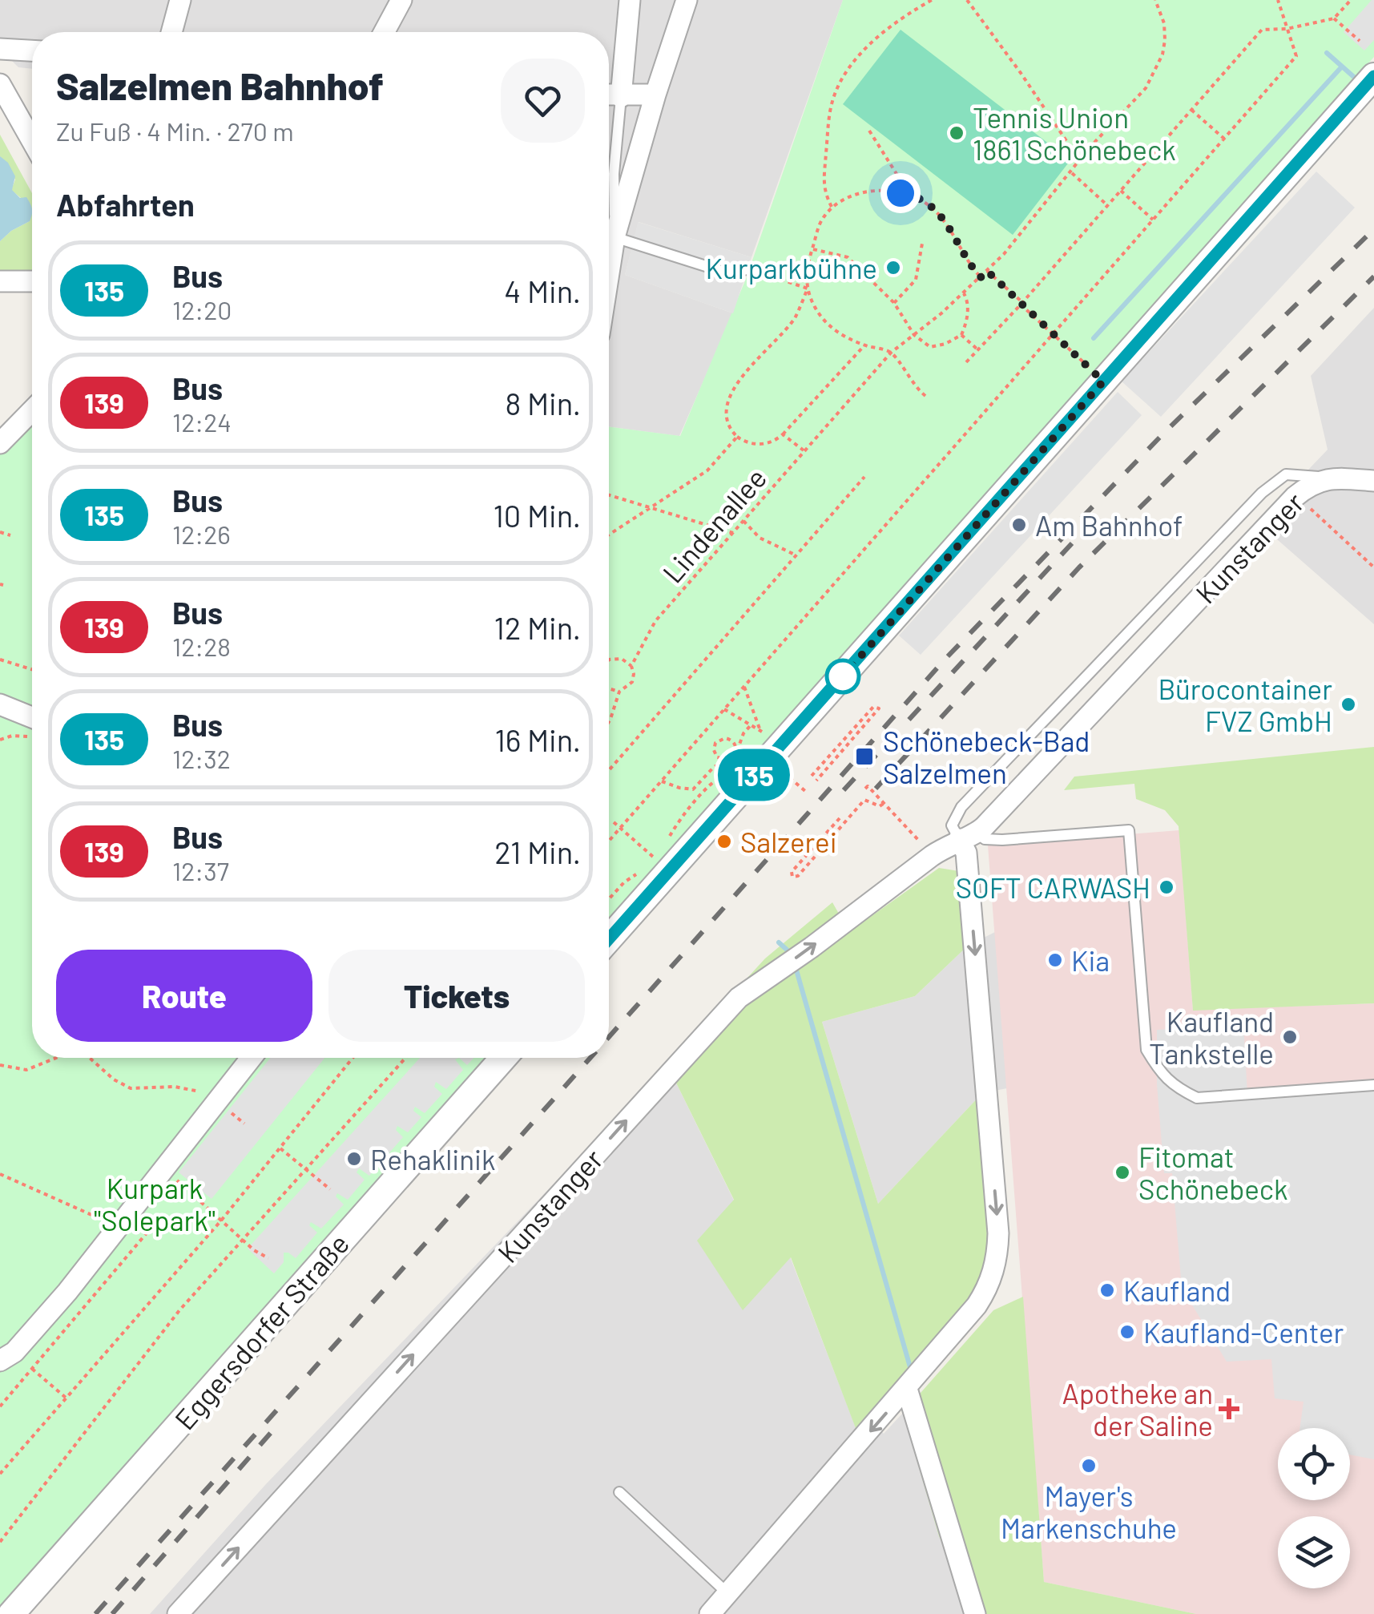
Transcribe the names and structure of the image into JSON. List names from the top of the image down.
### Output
{
  "streets": {
    "street": ["Kunstanger", "Eggersdorfer Straße"],
    "path": ["Lindenallee"]
  },
  "parks": ["Kurpark \"Solepark\""],
  "places": {
    "other": [
      "Tennis Union 1861 Schönebeck",
      "Kurparkbühne",
      "Am Bahnhof",
      "Bürocontainer FVZ GmbH",
      "Salzerei",
      "SOFT CARWASH",
      "Kia",
      "Kaufland Tankstelle",
      "Rehaklinik",
      "Fitomat Schönebeck",
      "Kaufland",
      "Kaufland-Center",
      "Mayer's Markenschuhe"
    ],
    "transit": ["Schönebeck-Bad Salzelmen"],
    "health": ["Apotheke an der Saline"]
  },
  "lines": ["bus line 135"],
  "page": {
    "on_map": "135",
    "heading": [
      ["Salzelmen Bahnhof", "Zu Fuß · 4 Min. · 270 m"],
      "Abfahrten"
    ],
    "list": [
      {
        "mark": "135",
        "name": "Bus",
        "note": "12:20",
        "value": "4 Min."
      },
      {
        "mark": "139",
        "name": "Bus",
        "note": "12:24",
        "value": "8 Min."
      },
      {
        "mark": "135",
        "name": "Bus",
        "note": "12:26",
        "value": "10 Min."
      },
      {
        "mark": "139",
        "name": "Bus",
        "note": "12:28",
        "value": "12 Min."
      },
      {
        "mark": "135",
        "name": "Bus",
        "note": "12:32",
        "value": "16 Min."
      },
      {
        "mark": "139",
        "name": "Bus",
        "note": "12:37",
        "value": "21 Min."
      }
    ],
    "buttons": ["Route", "Tickets"]
  }
}
